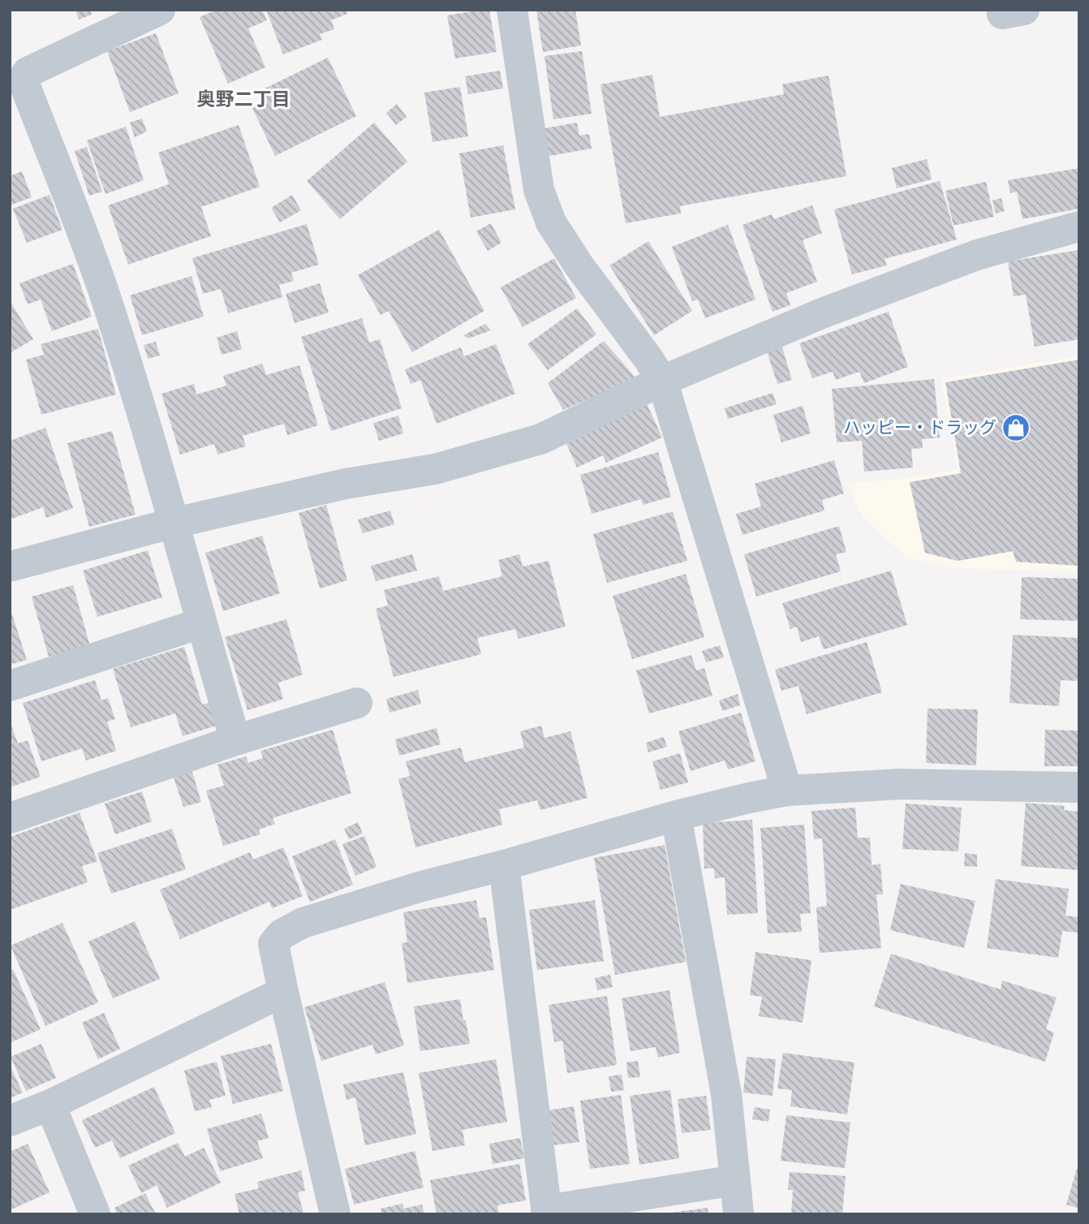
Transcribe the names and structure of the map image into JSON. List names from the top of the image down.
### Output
{
  "districts": ["奥野二丁目"],
  "places": {
    "shop": ["ハッピー・ドラッグ"]
  }
}
